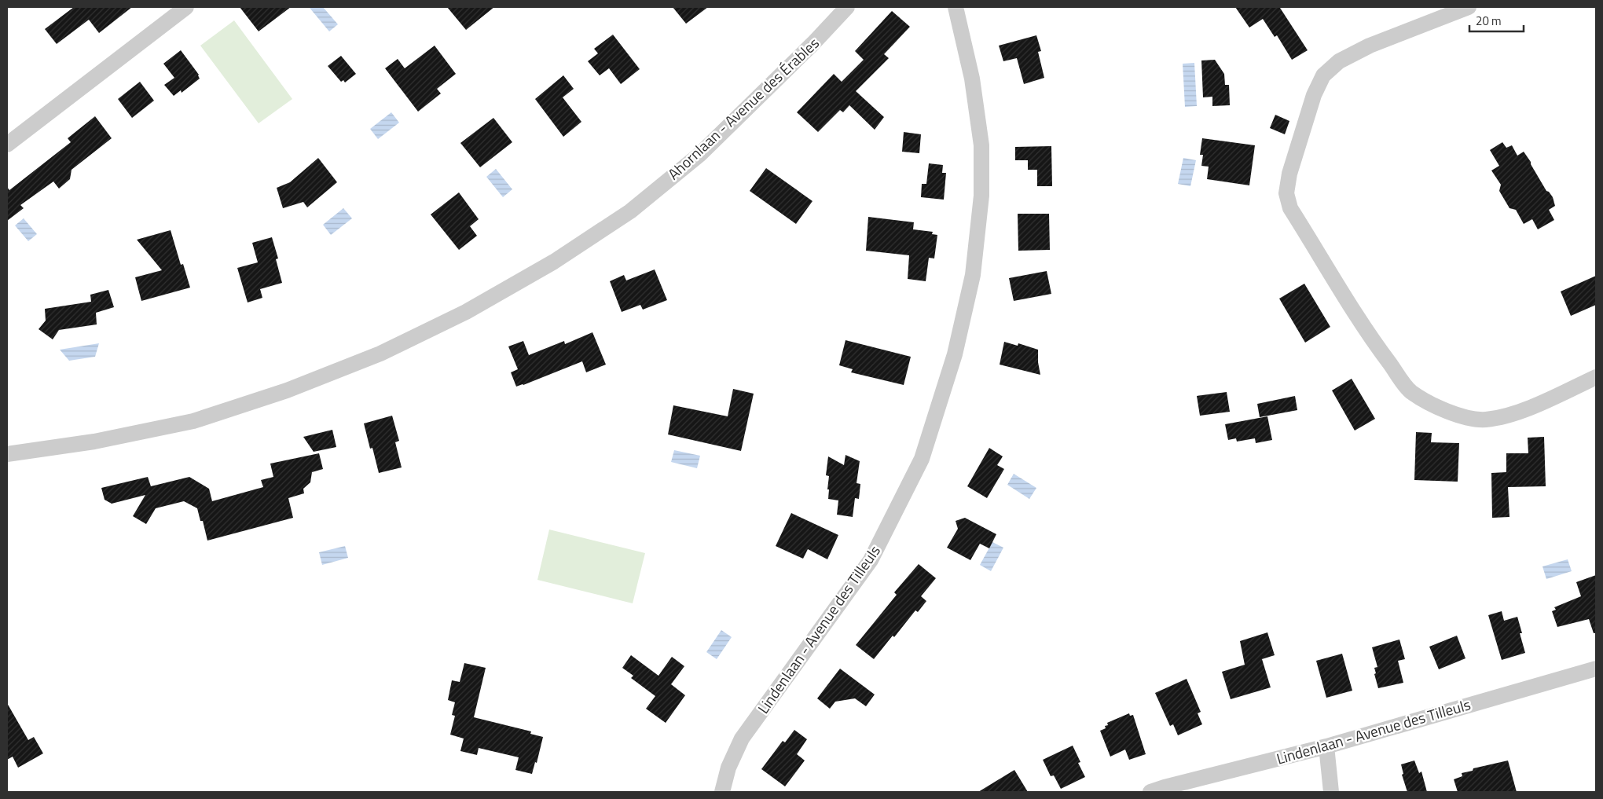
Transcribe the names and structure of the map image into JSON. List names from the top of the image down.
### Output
{
  "streets": {
    "street": ["Ahornlaan - Avenue des Érables", "Lindenlaan - Avenue des Tilleuls"]
  },
  "scale_bar": "20 m"
}
